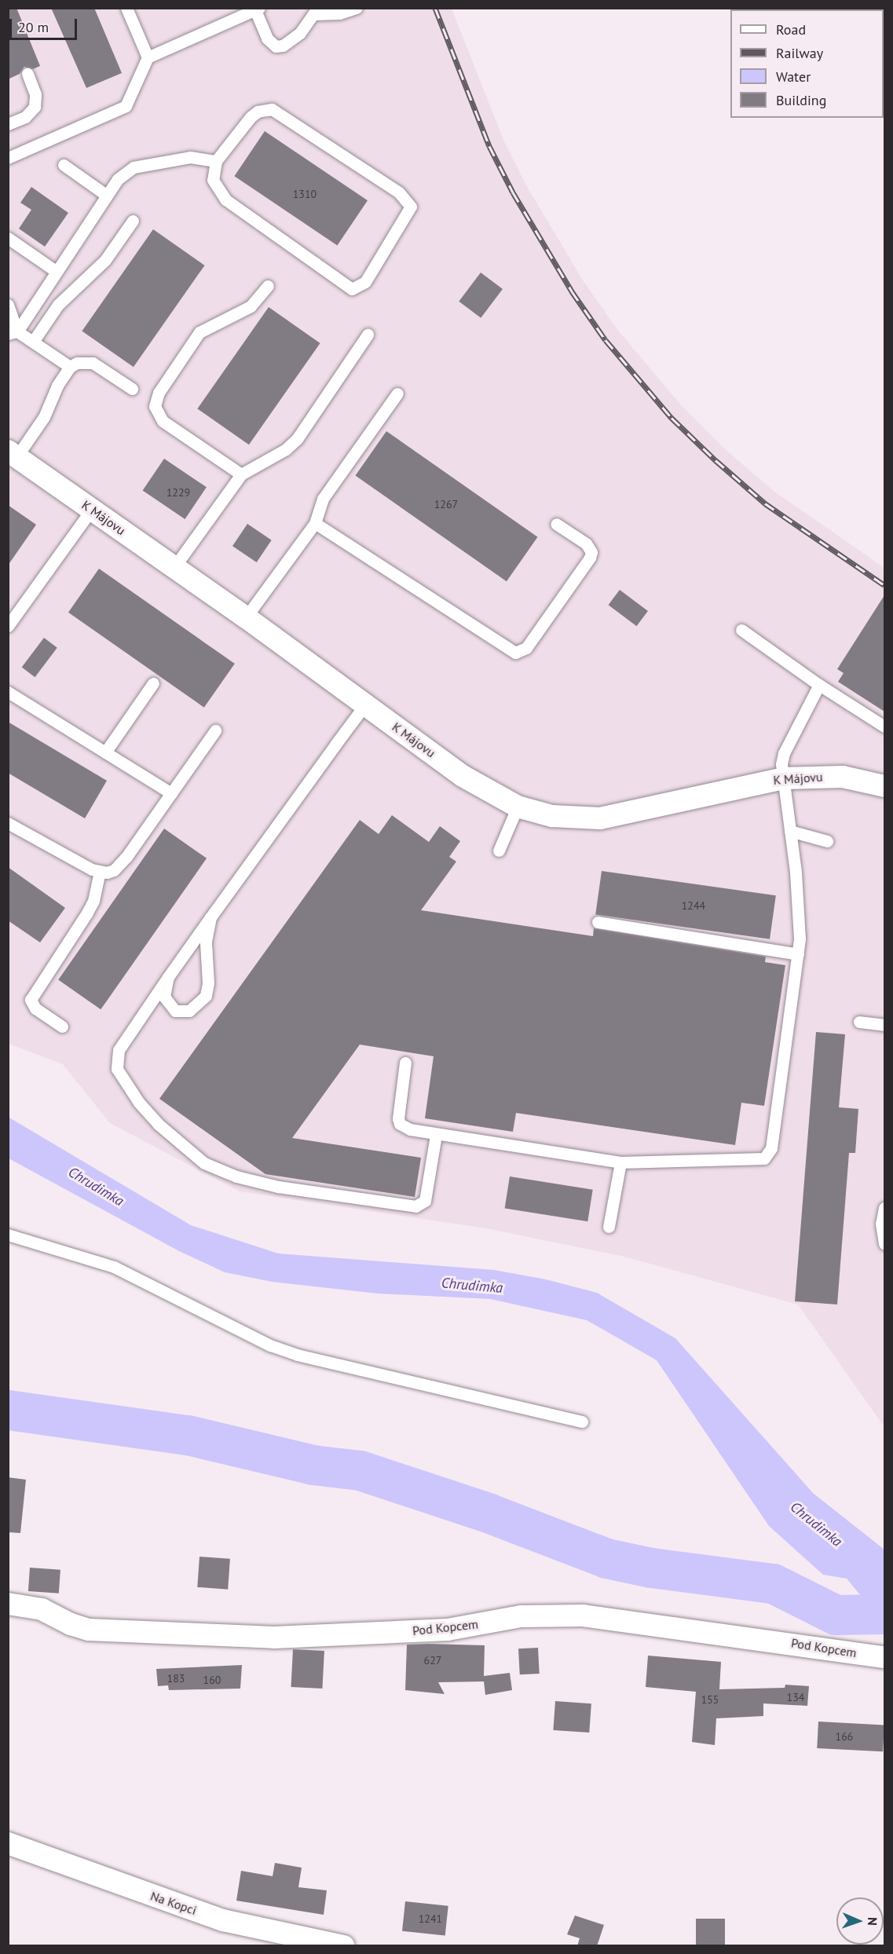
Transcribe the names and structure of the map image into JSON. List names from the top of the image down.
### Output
{
  "streets": {
    "street": ["K Májovu", "Pod Kopcem", "Na Kopci"]
  },
  "water": ["Chrudimka"],
  "house_numbers": [
    "1310",
    "1229",
    "1267",
    "1244",
    "627",
    "183",
    "160",
    "134",
    "155",
    "166",
    "1241"
  ],
  "legend": [
    "Road",
    "Railway",
    "Water",
    "Building"
  ],
  "scale_bar": "20 m",
  "north": "right"
}
